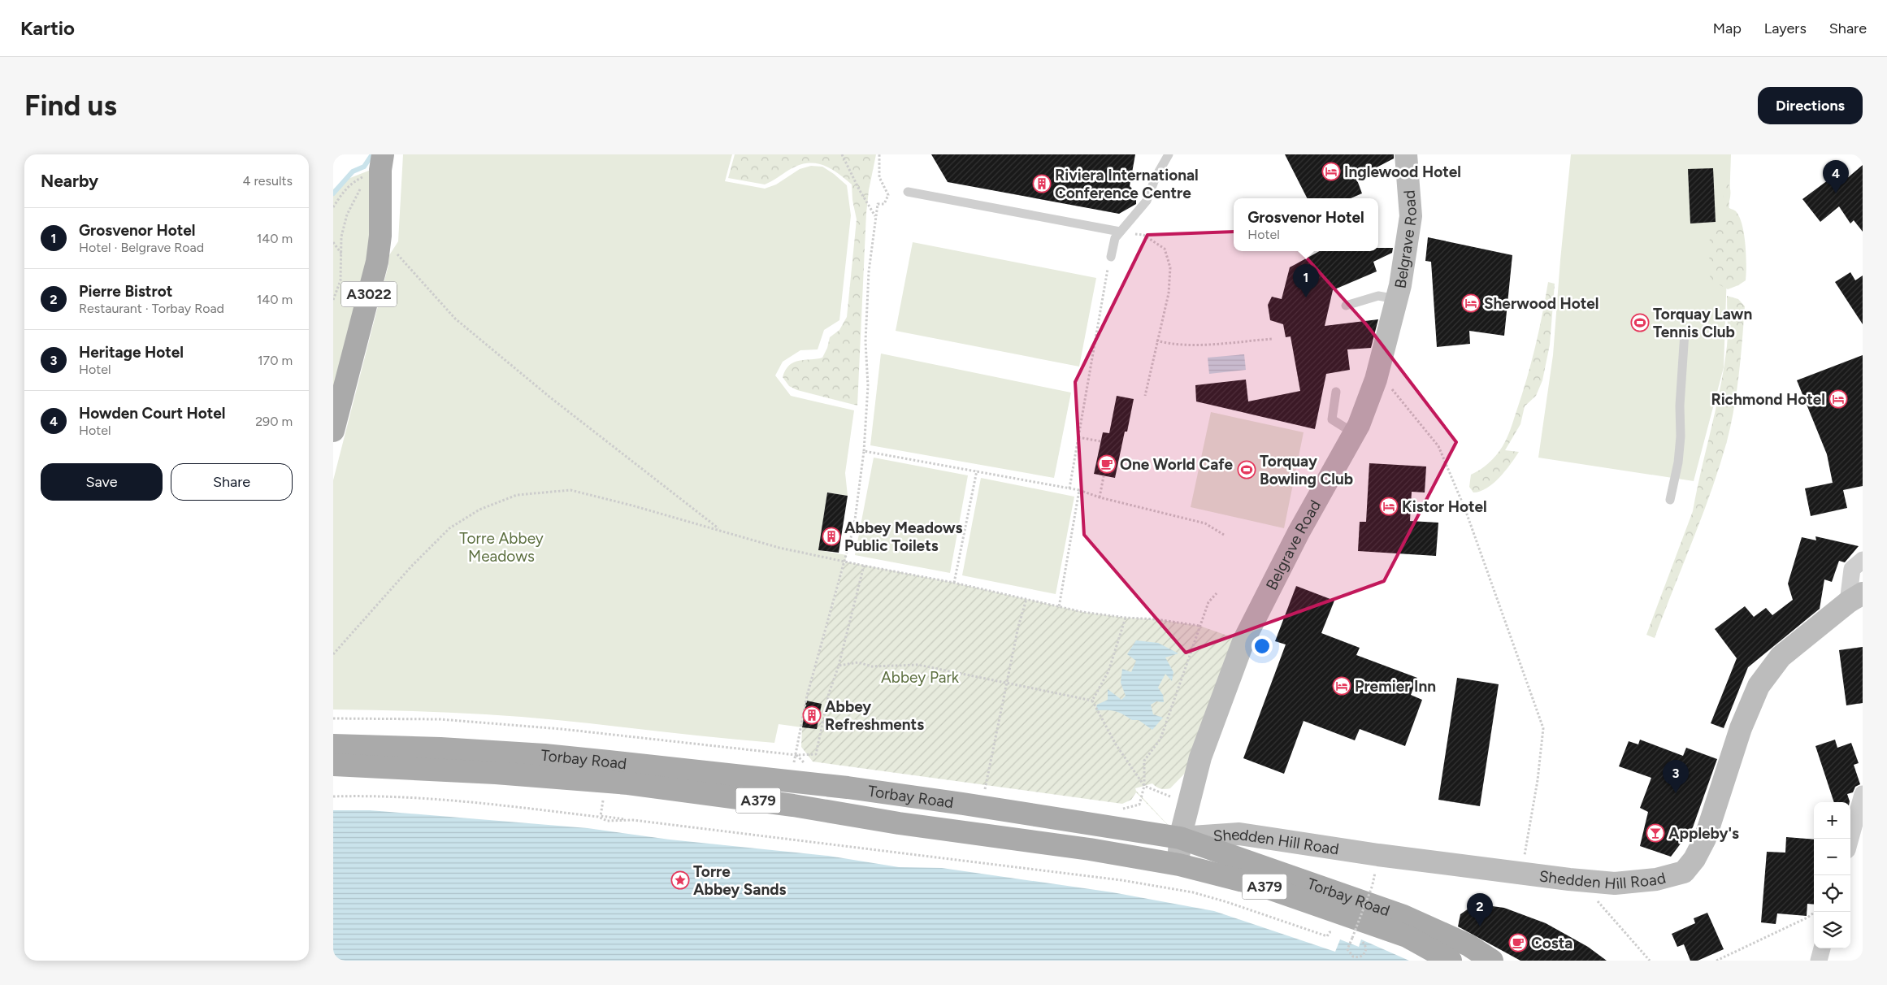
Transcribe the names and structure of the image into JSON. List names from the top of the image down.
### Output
{
  "streets": {
    "main road": ["A3022", "Torbay Road", "A379"],
    "street": ["Belgrave Road", "Shedden Hill Road"]
  },
  "crossings": [
    ["Belgrave Road", "Torbay Road"],
    ["Belgrave Road", "Shedden Hill Road"],
    ["Torbay Road", "Shedden Hill Road"]
  ],
  "parks": ["Torre Abbey Meadows", "Abbey Park"],
  "places": {
    "hotel": [
      "Inglewood Hotel",
      "Sherwood Hotel",
      "Richmond Hotel",
      "Kistor Hotel",
      "Premier Inn"
    ],
    "building": ["Riviera International Conference Centre", "Abbey Meadows Public Toilets", "Abbey Refreshments"],
    "sports": ["Torquay Lawn Tennis Club", "Torquay Bowling Club"],
    "cafe": ["One World Cafe", "Costa"],
    "bar": ["Appleby's"],
    "place": ["Torre Abbey Sands"]
  },
  "page": {
    "header": "Kartio",
    "nav": ["Map", "Layers", "Share"],
    "buttons": [
      "Directions",
      ["Save", "Share"]
    ],
    "title": "Find us",
    "heading": ["Nearby", "4 results"],
    "pins": [
      "4",
      "1",
      "3",
      "2"
    ],
    "popup": ["Grosvenor Hotel", "Hotel"],
    "list": [
      {
        "mark": "1",
        "name": "Grosvenor Hotel",
        "note": "Hotel · Belgrave Road",
        "value": "140 m"
      },
      {
        "mark": "2",
        "name": "Pierre Bistrot",
        "note": "Restaurant · Torbay Road",
        "value": "140 m"
      },
      {
        "mark": "3",
        "name": "Heritage Hotel",
        "note": "Hotel",
        "value": "170 m"
      },
      {
        "mark": "4",
        "name": "Howden Court Hotel",
        "note": "Hotel",
        "value": "290 m"
      }
    ],
    "map_buttons": ["+", "−"]
  }
}
